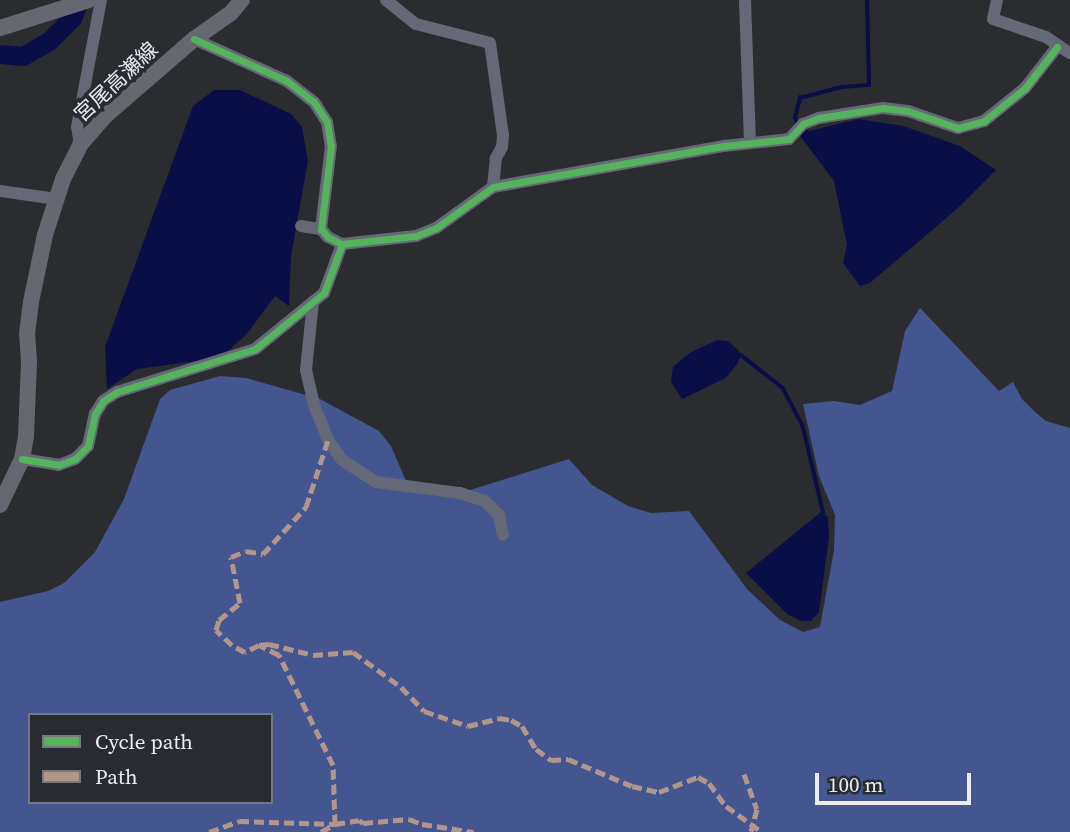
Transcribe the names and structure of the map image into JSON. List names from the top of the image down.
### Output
{
  "streets": {
    "main road": ["宮尾高瀬線"]
  },
  "legend": ["Cycle path", "Path"],
  "scale_bar": "100 m"
}
